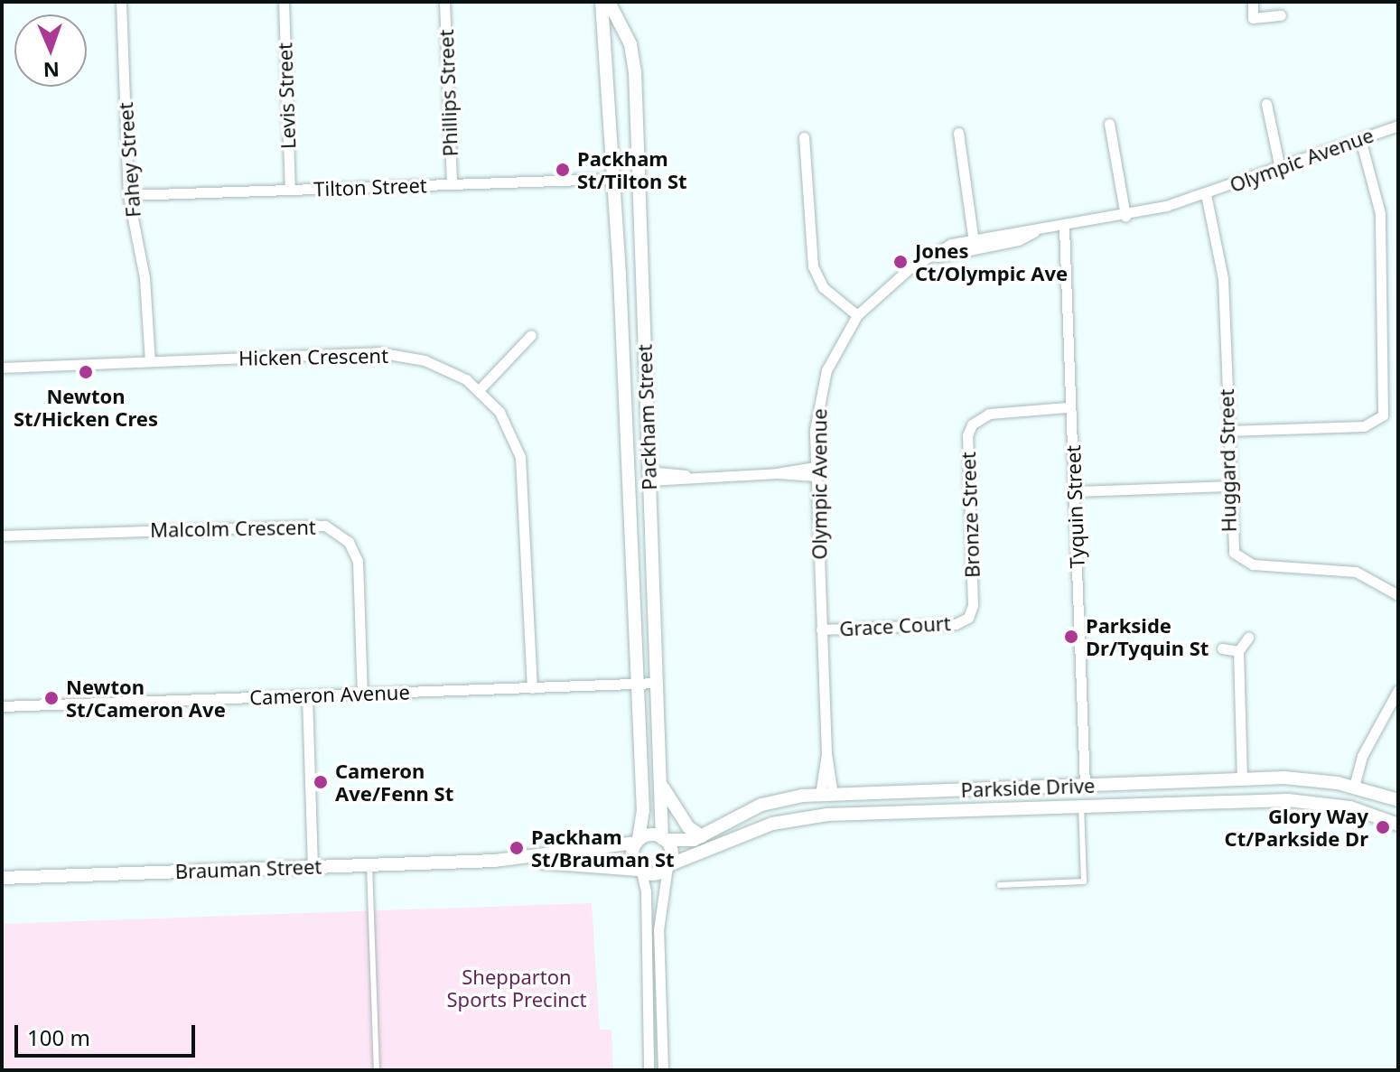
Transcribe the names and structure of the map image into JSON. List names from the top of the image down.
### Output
{
  "streets": {
    "street": [
      "Phillips Street",
      "Levis Street",
      "Fahey Street",
      "Olympic Avenue",
      "Tilton Street",
      "Hicken Crescent",
      "Packham Street",
      "Huggard Street",
      "Tyquin Street",
      "Bronze Street",
      "Malcolm Crescent",
      "Grace Court",
      "Cameron Avenue",
      "Parkside Drive",
      "Brauman Street"
    ]
  },
  "crossings": [
    ["Phillips Street", "Tilton Street"],
    ["Levis Street", "Tilton Street"],
    ["Fahey Street", "Tilton Street"],
    ["Fahey Street", "Hicken Crescent"],
    ["Olympic Avenue", "Huggard Street"],
    ["Olympic Avenue", "Tyquin Street"],
    ["Olympic Avenue", "Grace Court"],
    ["Olympic Avenue", "Parkside Drive"],
    ["Tilton Street", "Packham Street"],
    ["Hicken Crescent", "Cameron Avenue"],
    ["Packham Street", "Cameron Avenue"],
    ["Packham Street", "Parkside Drive"],
    ["Packham Street", "Brauman Street"],
    ["Tyquin Street", "Bronze Street"],
    ["Tyquin Street", "Parkside Drive"],
    ["Bronze Street", "Grace Court"],
    ["Malcolm Crescent", "Cameron Avenue"],
    ["Parkside Drive", "Brauman Street"]
  ],
  "parks": ["Shepparton Sports Precinct"],
  "places": [
    "Packham St/Tilton St",
    "Jones Ct/Olympic Ave",
    "Newton St/Hicken Cres",
    "Parkside Dr/Tyquin St",
    "Newton St/Cameron Ave",
    "Cameron Ave/Fenn St",
    "Glory Way Ct/Parkside Dr",
    "Packham St/Brauman St"
  ],
  "scale_bar": "100 m",
  "north": "bottom"
}
